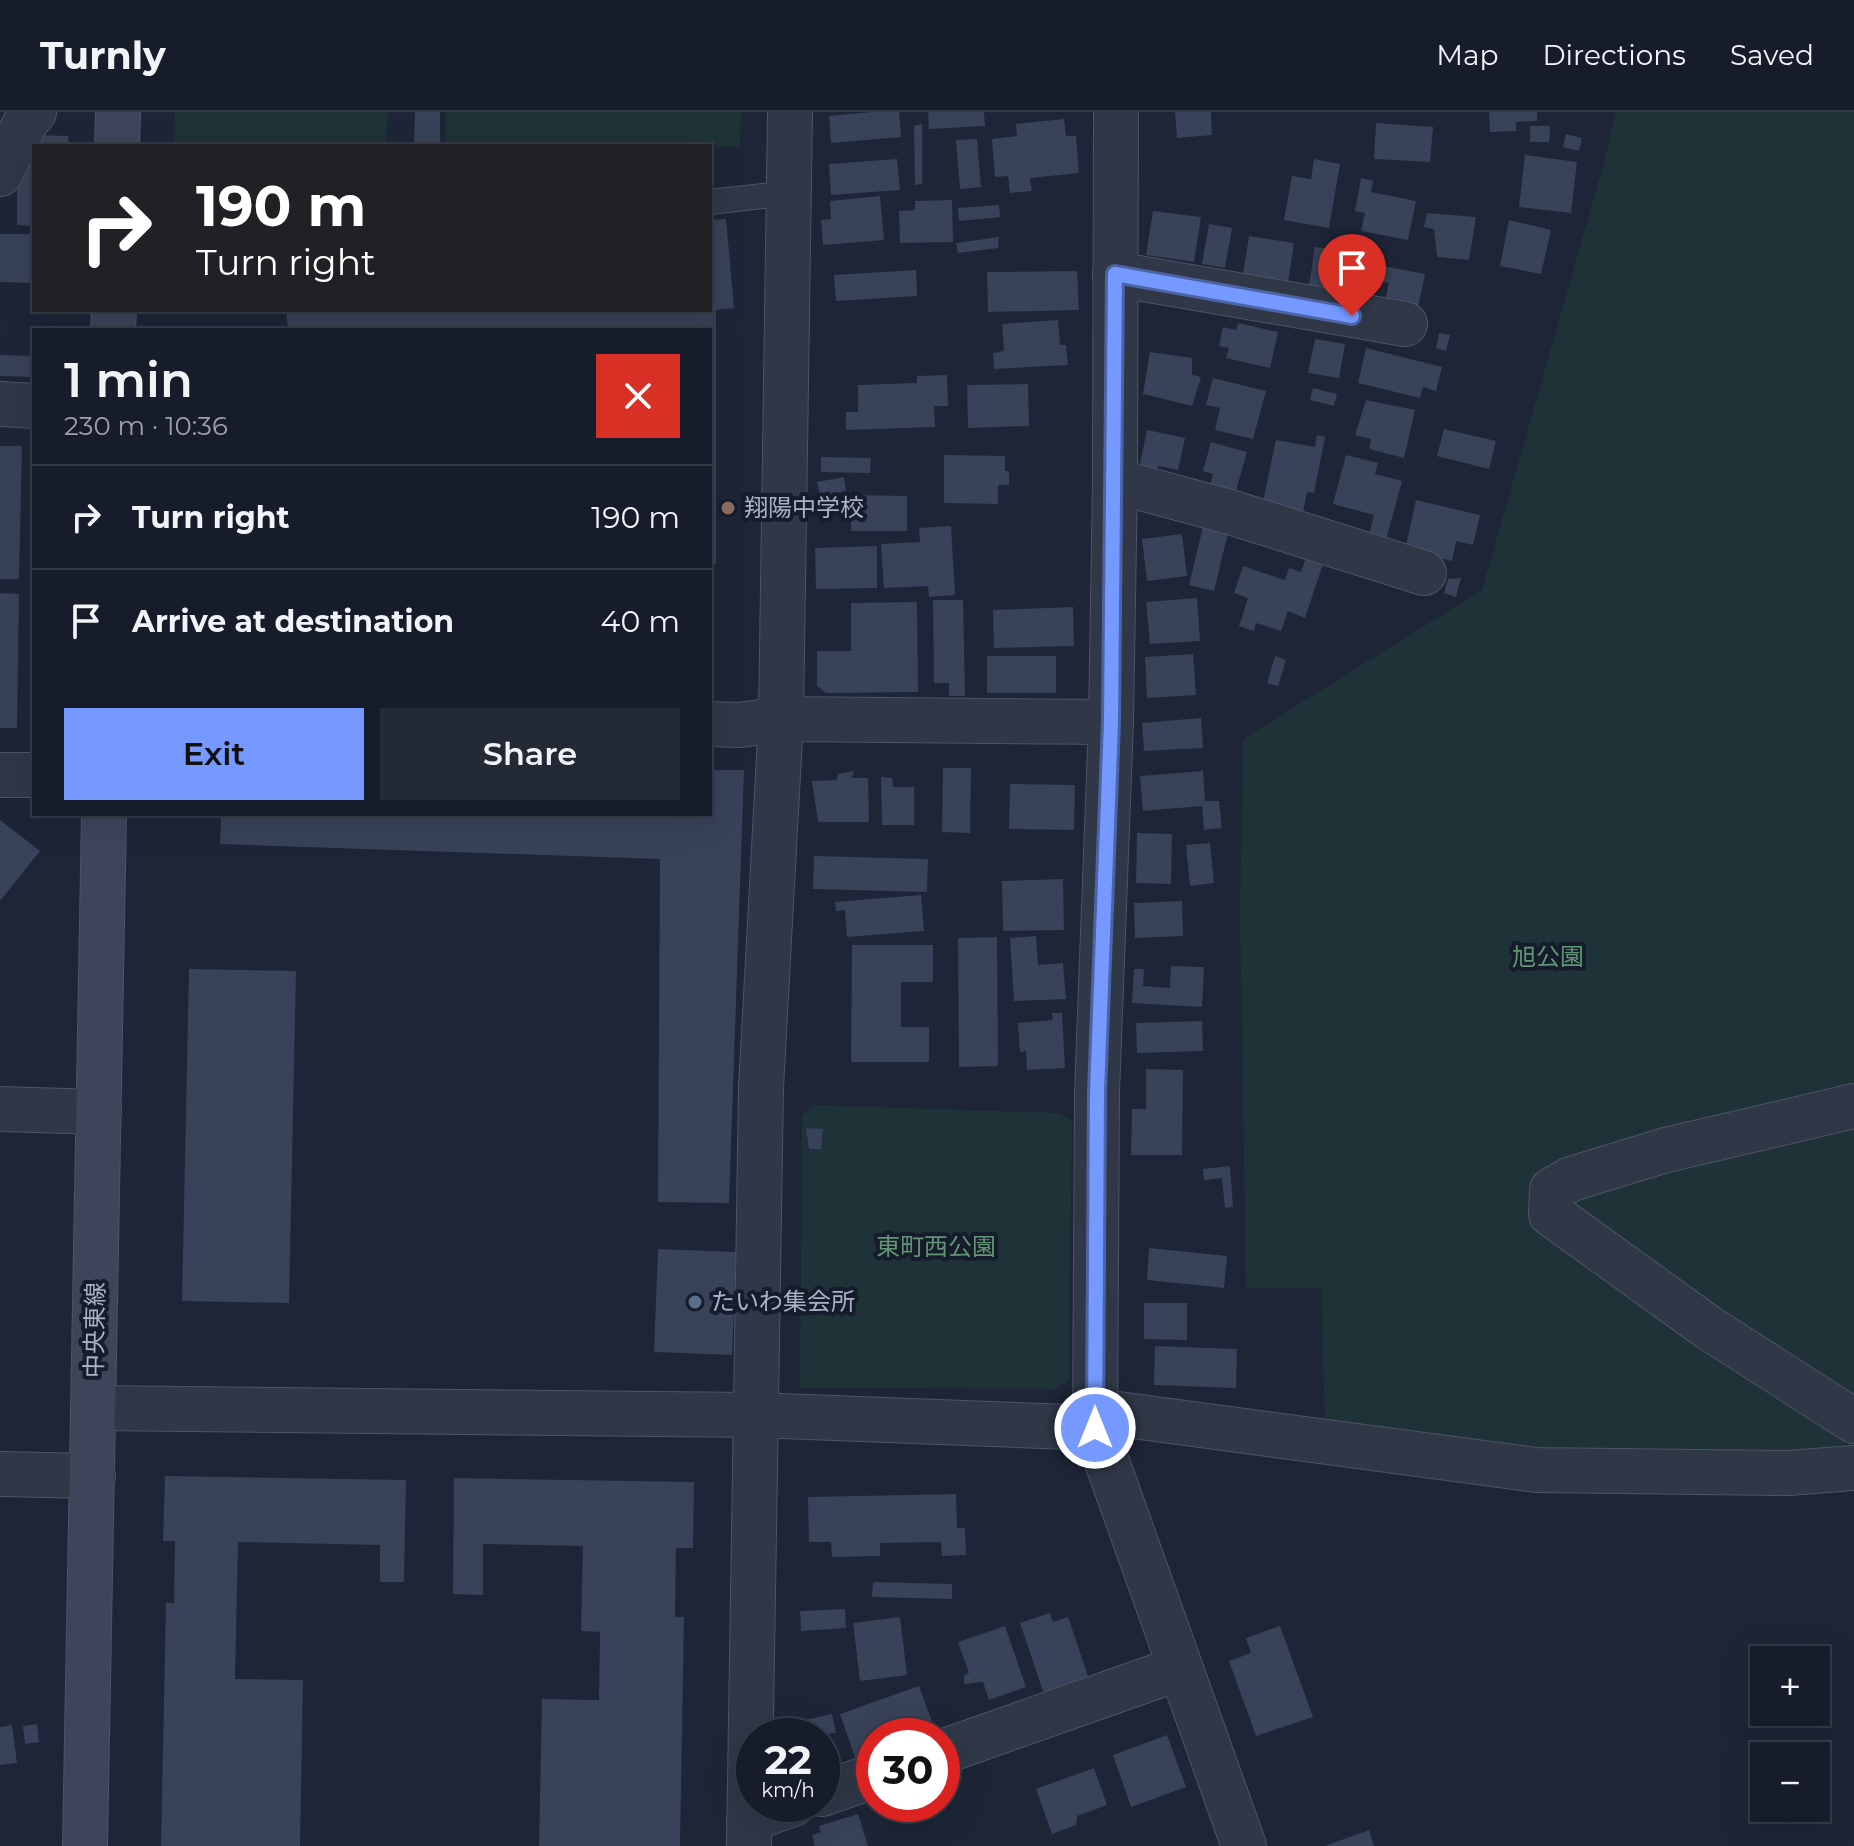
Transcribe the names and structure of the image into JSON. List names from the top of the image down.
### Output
{
  "streets": {
    "main road": ["中央東線"]
  },
  "parks": ["旭公園", "東町西公園"],
  "places": ["翔陽中学校", "たいわ集会所"],
  "page": {
    "header": "Turnly",
    "nav": ["Map", "Directions", "Saved"],
    "turn": ["190 m", "Turn right"],
    "heading": ["1 min", "230 m · 10:36"],
    "list": [
      {
        "name": "Turn right",
        "value": "190 m"
      },
      {
        "name": "Arrive at destination",
        "value": "40 m"
      }
    ],
    "buttons": ["Exit", "Share"],
    "map_buttons": ["+", "−"],
    "speed": "22 km/h",
    "limit": "30"
  }
}
